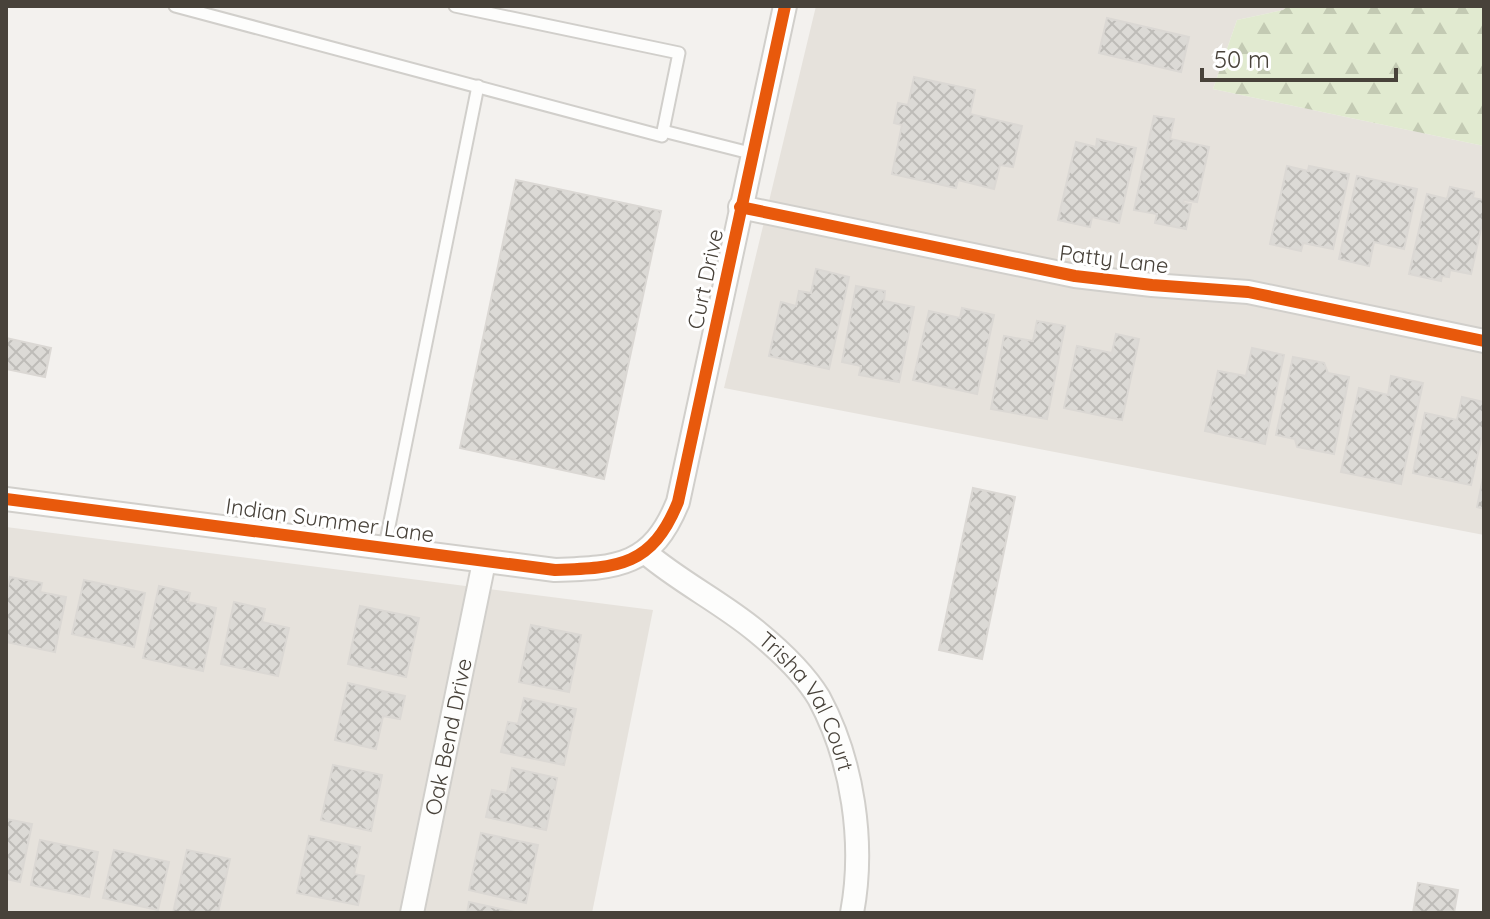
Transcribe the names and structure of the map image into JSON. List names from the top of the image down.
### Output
{
  "streets": {
    "street": [
      "Patty Lane",
      "Curt Drive",
      "Indian Summer Lane",
      "Trisha Val Court",
      "Oak Bend Drive"
    ]
  },
  "crossings": [
    ["Patty Lane", "Curt Drive"],
    ["Curt Drive", "Indian Summer Lane"],
    ["Curt Drive", "Trisha Val Court"],
    ["Indian Summer Lane", "Trisha Val Court"],
    ["Indian Summer Lane", "Oak Bend Drive"]
  ],
  "scale_bar": "50 m"
}
